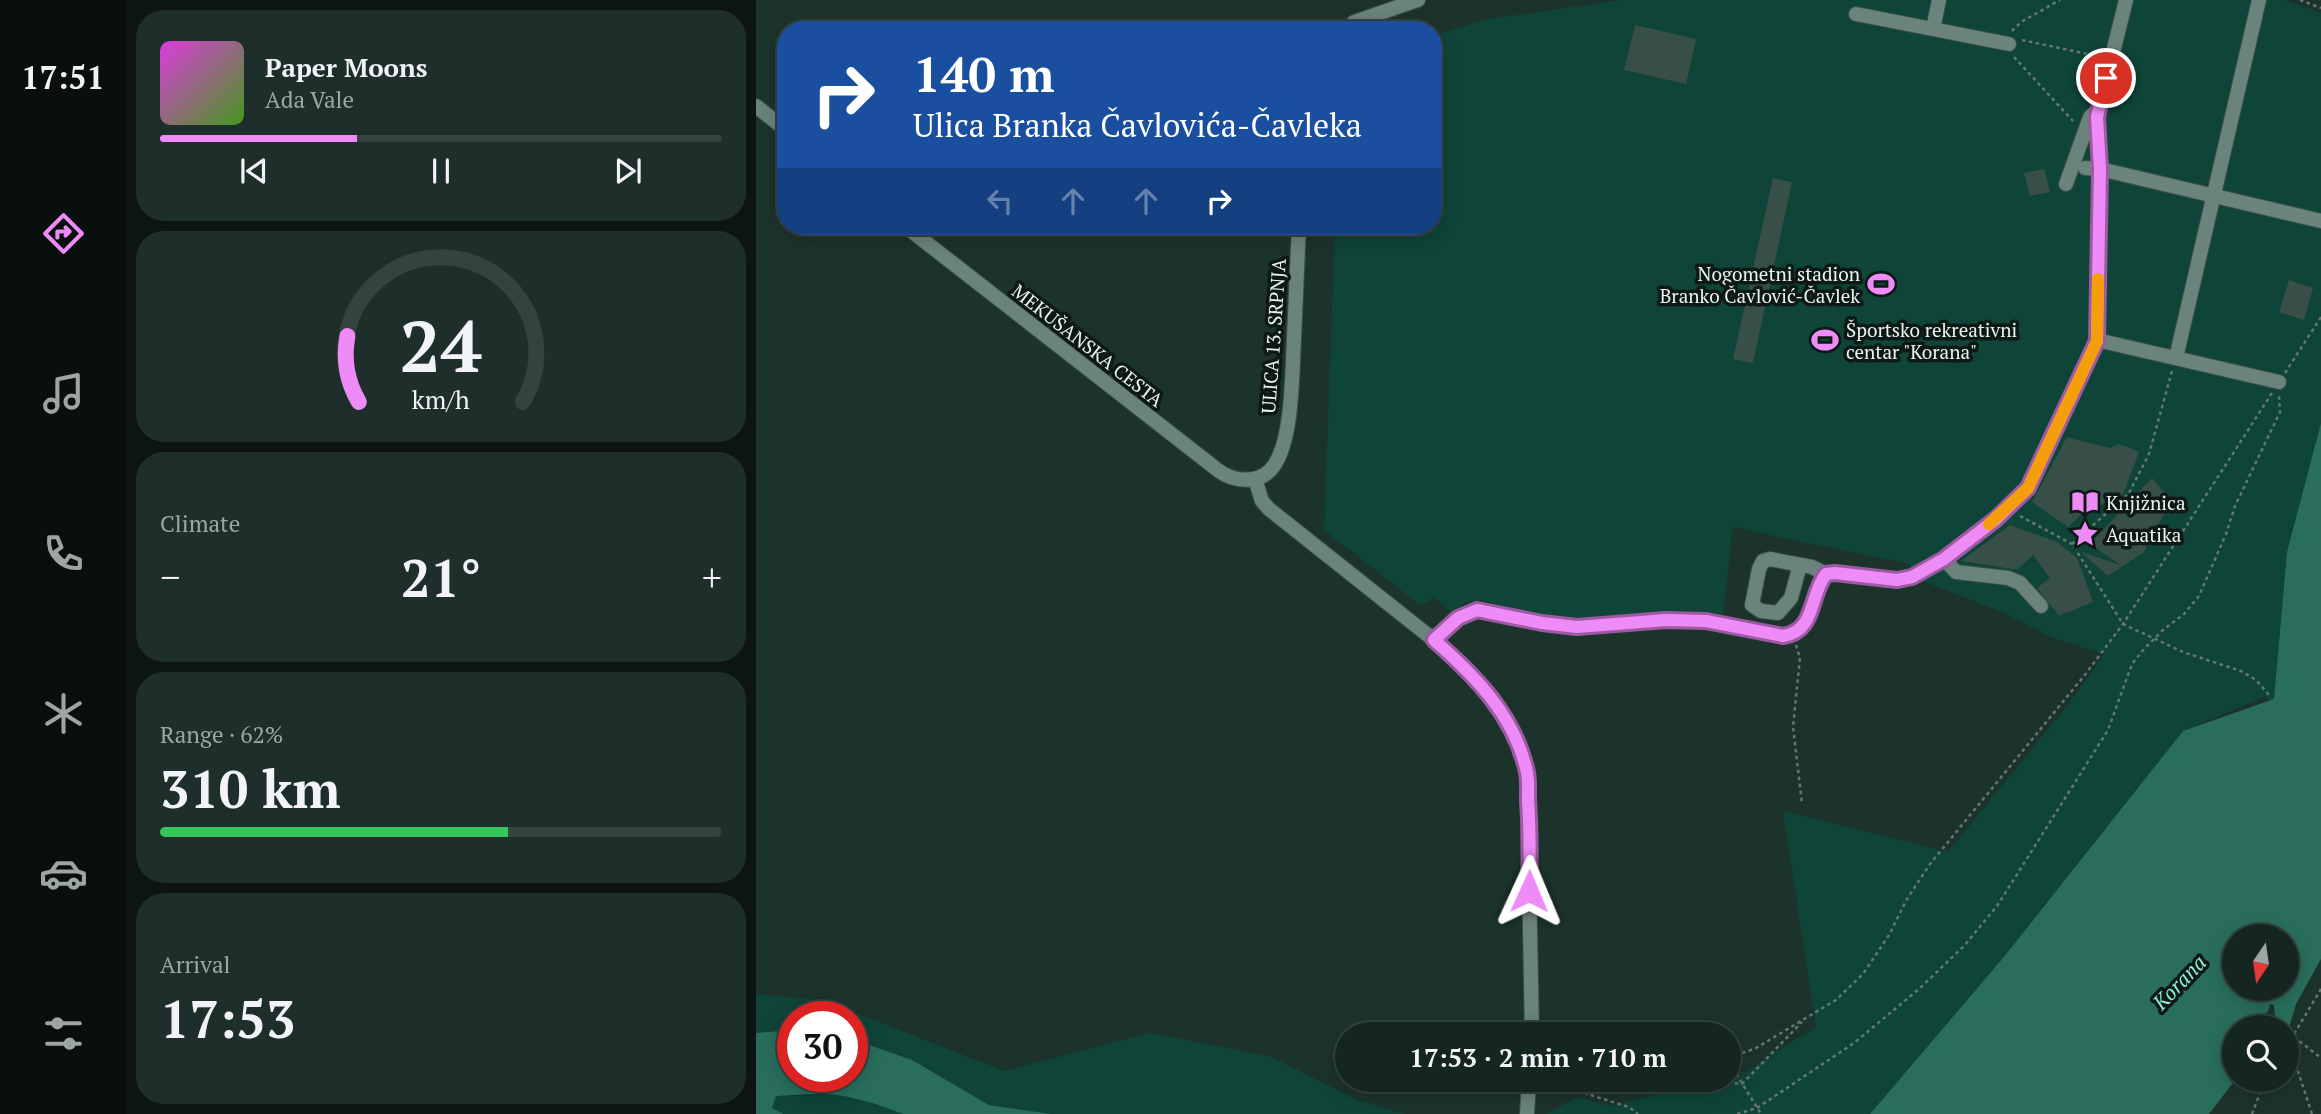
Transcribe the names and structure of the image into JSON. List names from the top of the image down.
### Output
{
  "streets": {
    "street": ["ULICA 13. SRPNJA", "MEKUŠANSKA CESTA"]
  },
  "crossings": [
    ["ULICA 13. SRPNJA", "MEKUŠANSKA CESTA"]
  ],
  "water": ["Korana"],
  "places": {
    "sports": ["Nogometni stadion Branko Čavlović-Čavlek", "Športsko rekreativni centar \"Korana\""],
    "library": ["Knjižnica"],
    "place": ["Aquatika"]
  },
  "north": "bottom",
  "page": {
    "tabs": "17:51",
    "turn": ["140 m", "Ulica Branka Čavlovića-Čavleka"],
    "song": ["Paper Moons", "Ada Vale"],
    "tile": [
      "Climate",
      ["Range · 62%", "310 km"],
      ["Arrival", "17:53"]
    ],
    "heat": ["−", "21°", "+"],
    "limit": "30",
    "trip": "17:53 · 2 min · 710 m",
    "gauge": ["24", "km/h"]
  }
}
